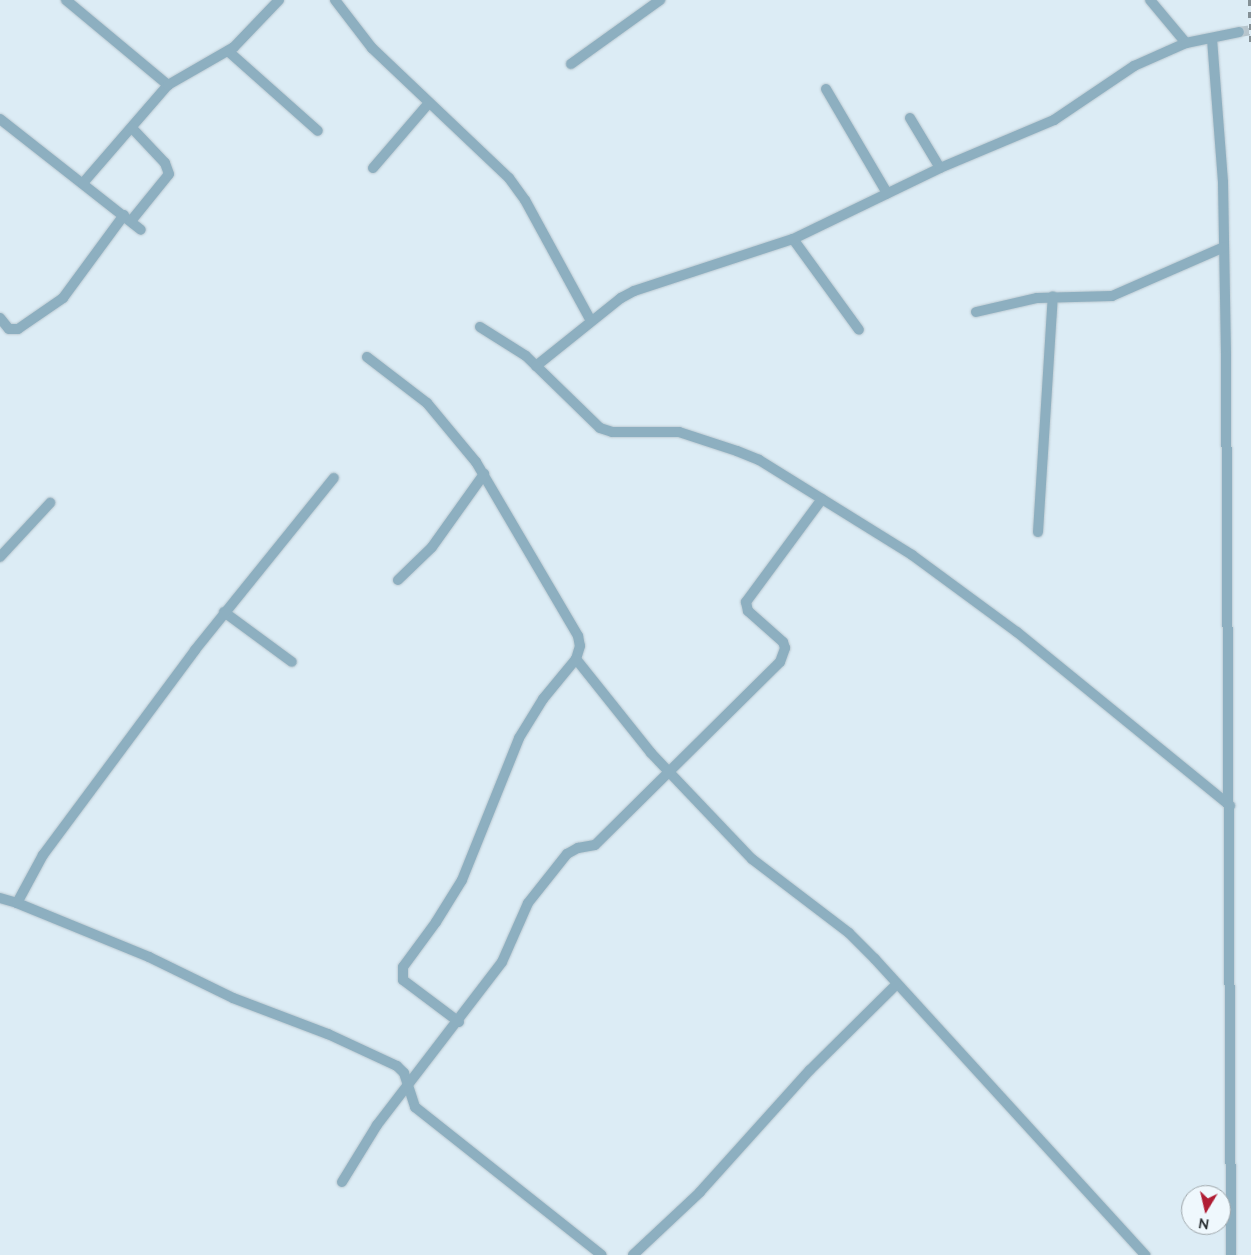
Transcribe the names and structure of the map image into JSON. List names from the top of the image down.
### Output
{
  "north": "bottom"
}
